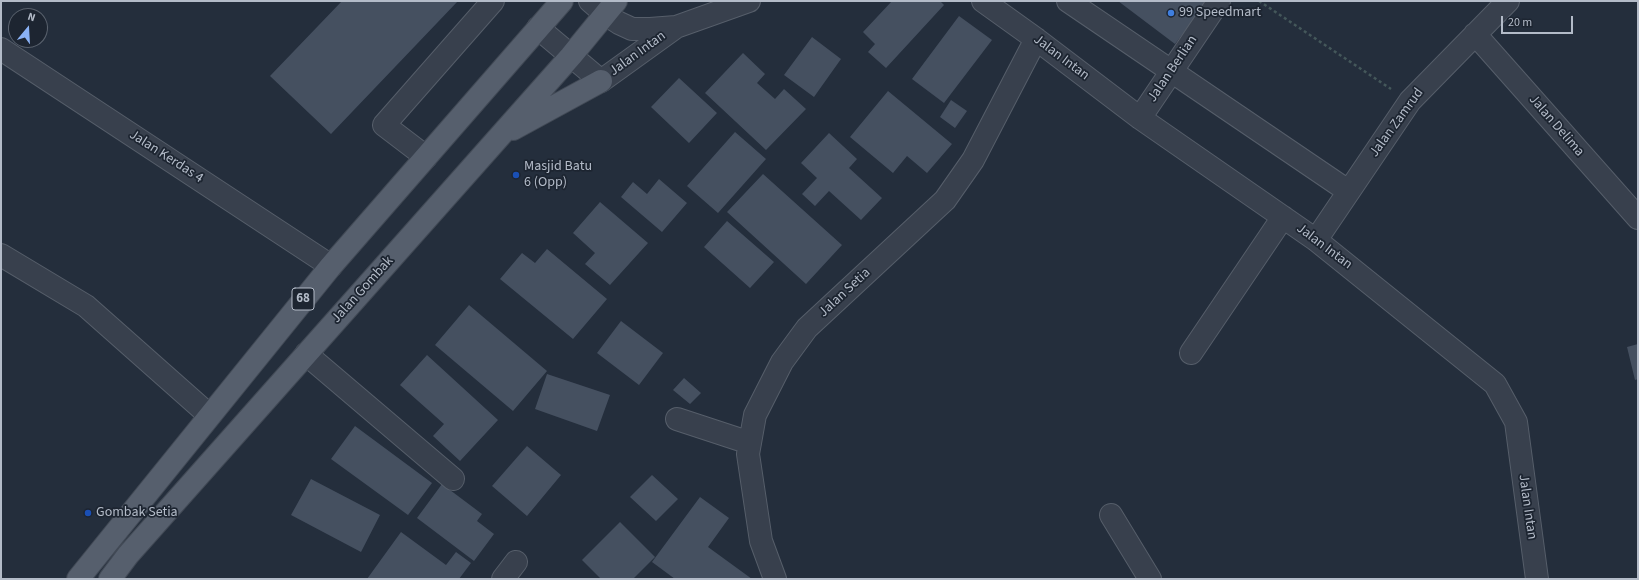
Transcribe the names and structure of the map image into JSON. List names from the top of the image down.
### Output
{
  "streets": {
    "main road": ["Jalan Gombak", "68"],
    "street": [
      "Jalan Intan",
      "Jalan Berlian",
      "Jalan Zamrud",
      "Jalan Delima",
      "Jalan Kerdas 4",
      "Jalan Setia"
    ]
  },
  "crossings": [
    ["Jalan Intan", "Jalan Berlian"],
    ["Jalan Intan", "Jalan Zamrud"],
    ["Jalan Intan", "Jalan Gombak"],
    ["Jalan Intan", "Jalan Setia"],
    ["Jalan Zamrud", "Jalan Delima"],
    ["Jalan Kerdas 4", "68"]
  ],
  "places": ["99 Speedmart", "Masjid Batu 6 (Opp)", "Gombak Setia"],
  "scale_bar": "20 m",
  "north": "top"
}
